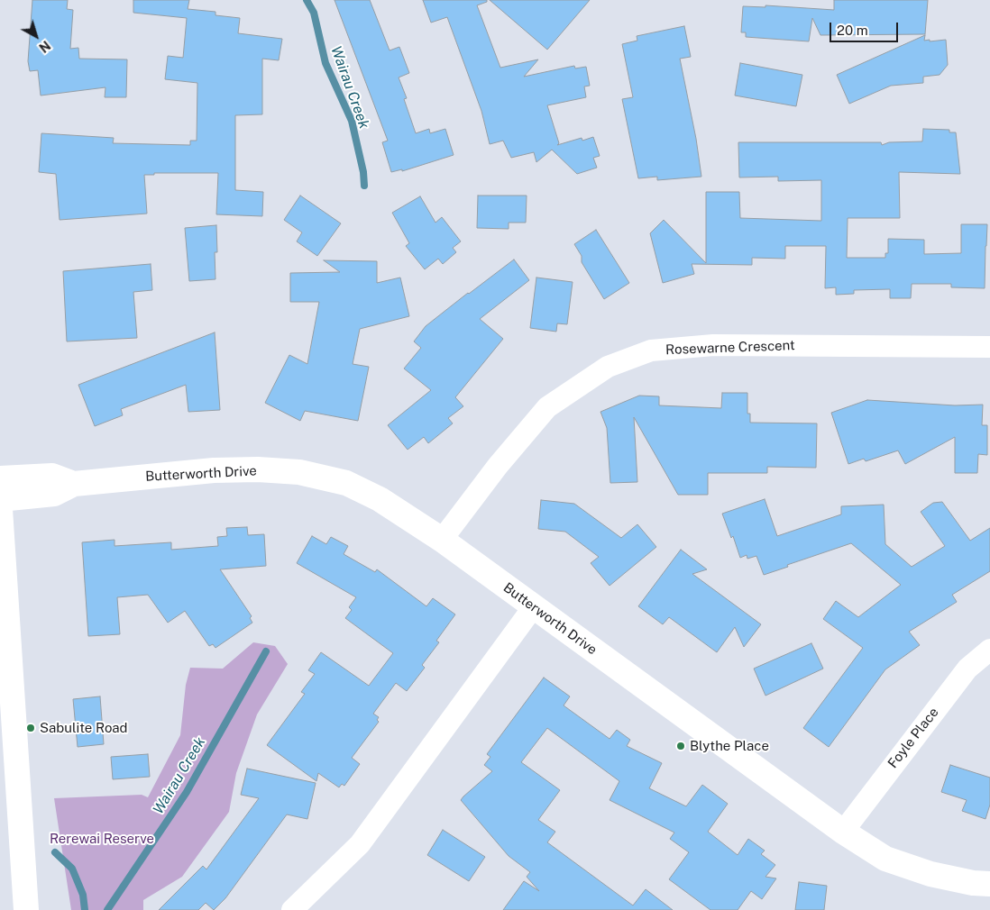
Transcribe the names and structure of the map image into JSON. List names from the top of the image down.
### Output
{
  "streets": {
    "street": ["Rosewarne Crescent", "Butterworth Drive", "Foyle Place"]
  },
  "crossings": [
    ["Rosewarne Crescent", "Butterworth Drive"],
    ["Butterworth Drive", "Foyle Place"]
  ],
  "water": ["Wairau Creek"],
  "parks": ["Rerewai Reserve"],
  "places": ["Sabulite Road", "Blythe Place"],
  "scale_bar": "20 m",
  "north": "bottom right"
}
